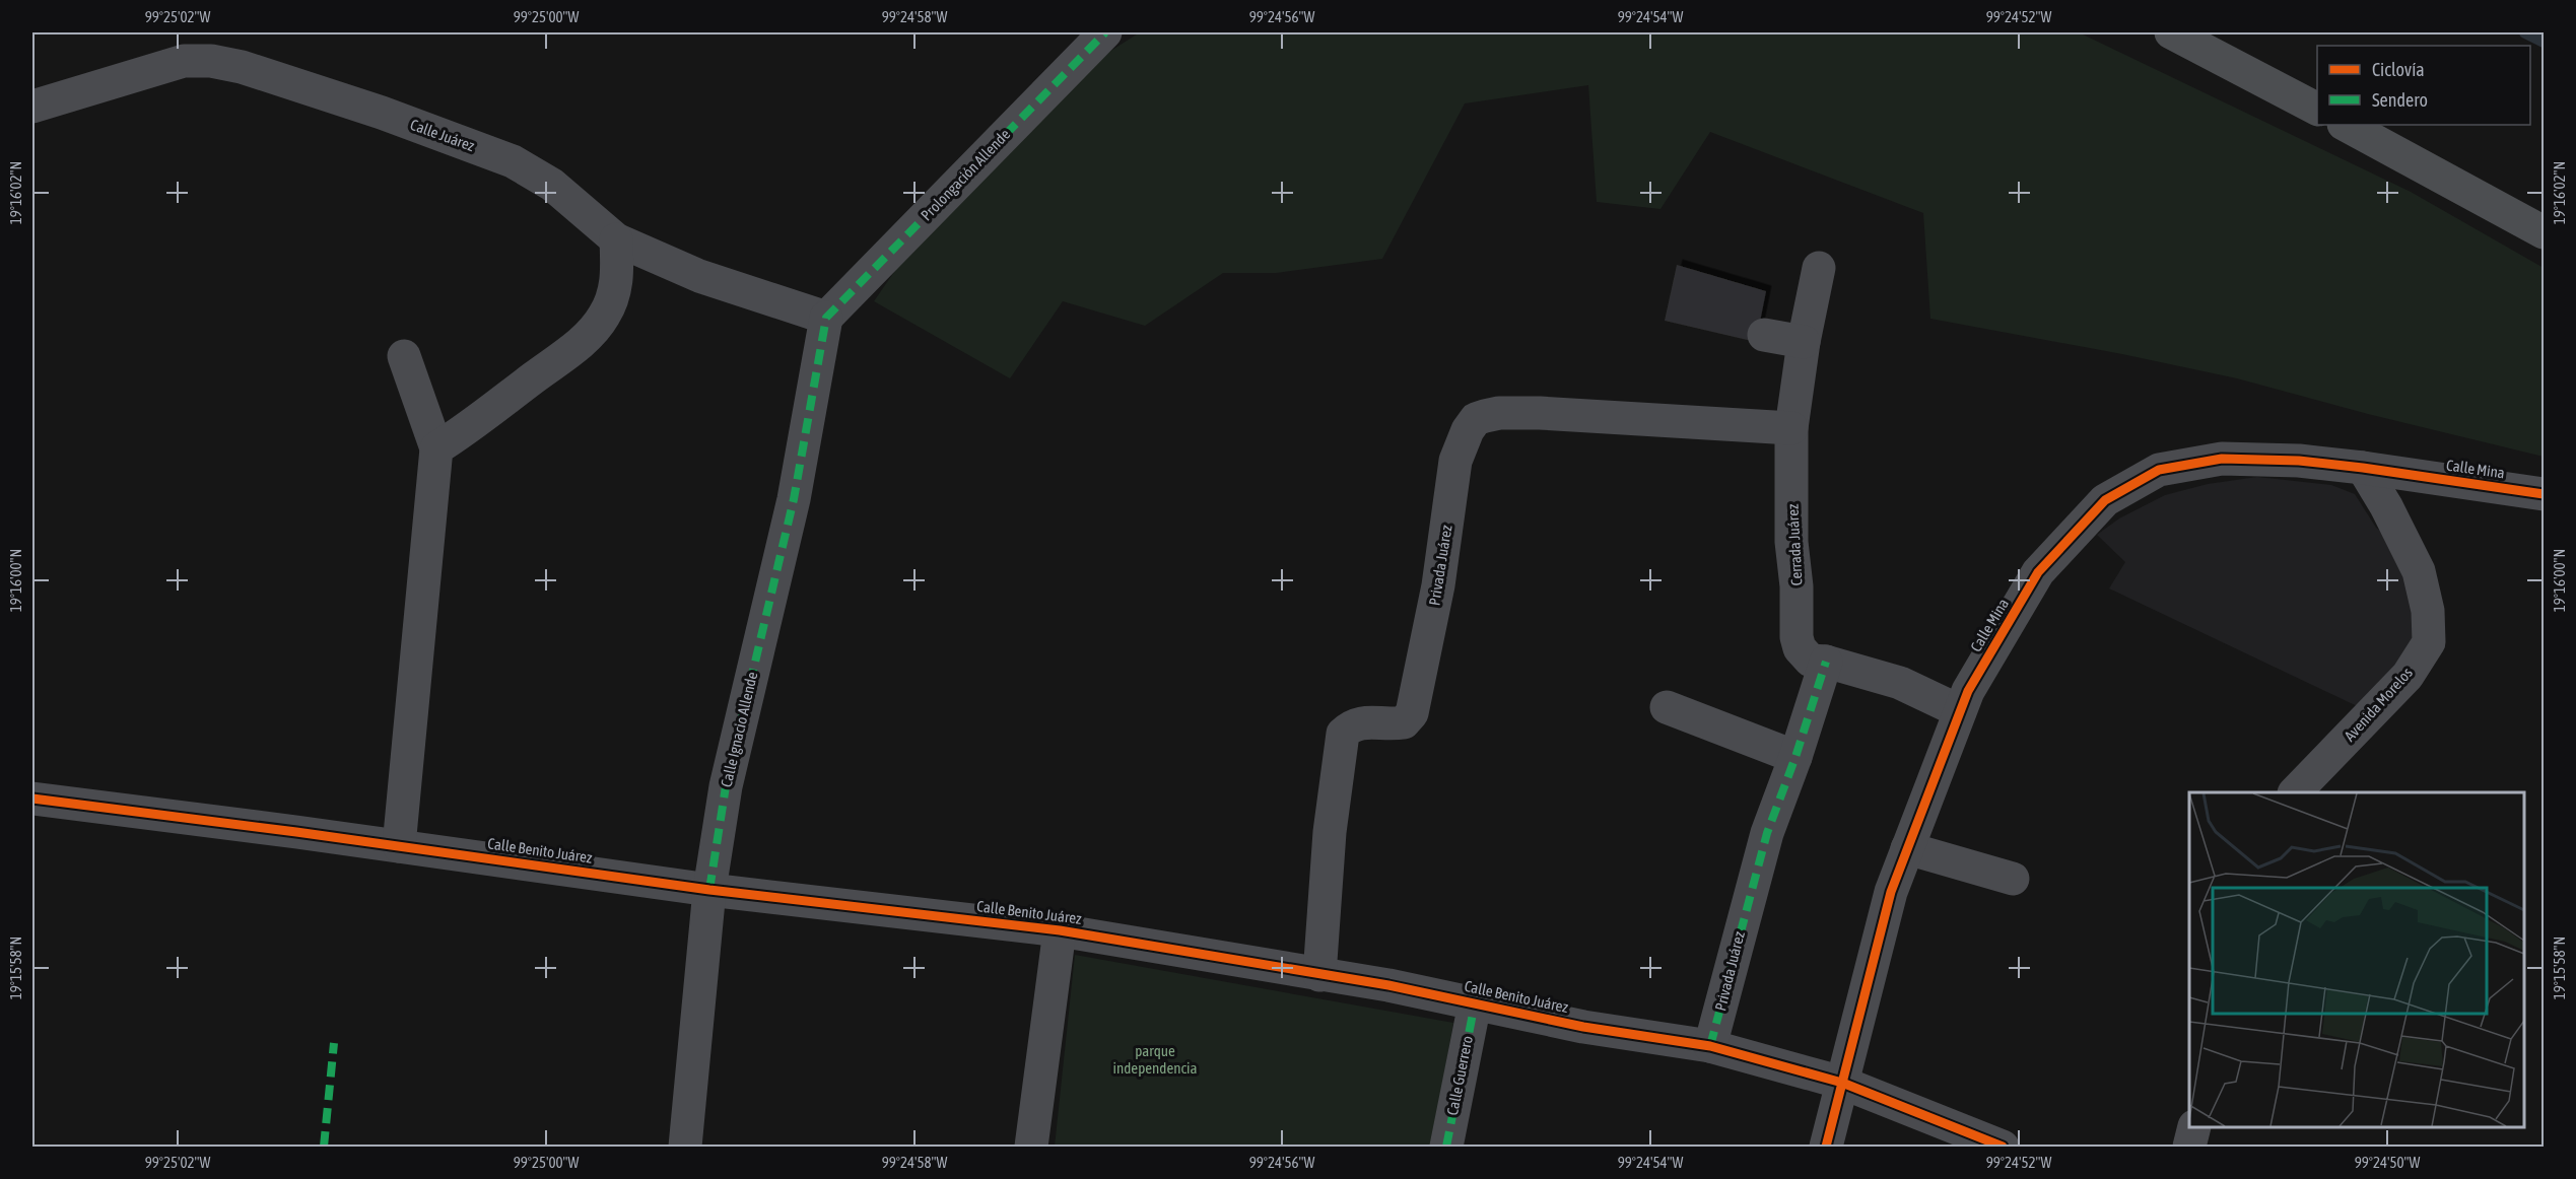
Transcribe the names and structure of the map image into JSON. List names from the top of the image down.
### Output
{
  "streets": {
    "street": [
      "Calle Juárez",
      "Prolongación Allende",
      "Calle Mina",
      "Cerrada Juárez",
      "Privada Juárez",
      "Avenida Morelos",
      "Calle Ignacio Allende",
      "Calle Benito Juárez",
      "Calle Guerrero"
    ]
  },
  "crossings": [
    ["Calle Juárez", "Prolongación Allende"],
    ["Calle Juárez", "Calle Ignacio Allende"],
    ["Prolongación Allende", "Calle Ignacio Allende"],
    ["Calle Mina", "Cerrada Juárez"],
    ["Calle Mina", "Avenida Morelos"],
    ["Calle Mina", "Calle Benito Juárez"],
    ["Cerrada Juárez", "Privada Juárez"],
    ["Privada Juárez", "Calle Benito Juárez"],
    ["Calle Ignacio Allende", "Calle Benito Juárez"],
    ["Calle Benito Juárez", "Calle Guerrero"]
  ],
  "parks": ["parque independencia"],
  "legend": ["Ciclovía", "Sendero"],
  "coordinates": [
    "99°25'02\"W",
    "99°25'00\"W",
    "99°24'58\"W",
    "99°24'56\"W",
    "99°24'54\"W",
    "99°24'52\"W",
    "19°16'02\"N",
    "19°16'00\"N",
    "19°15'58\"N",
    "99°24'50\"W"
  ]
}
